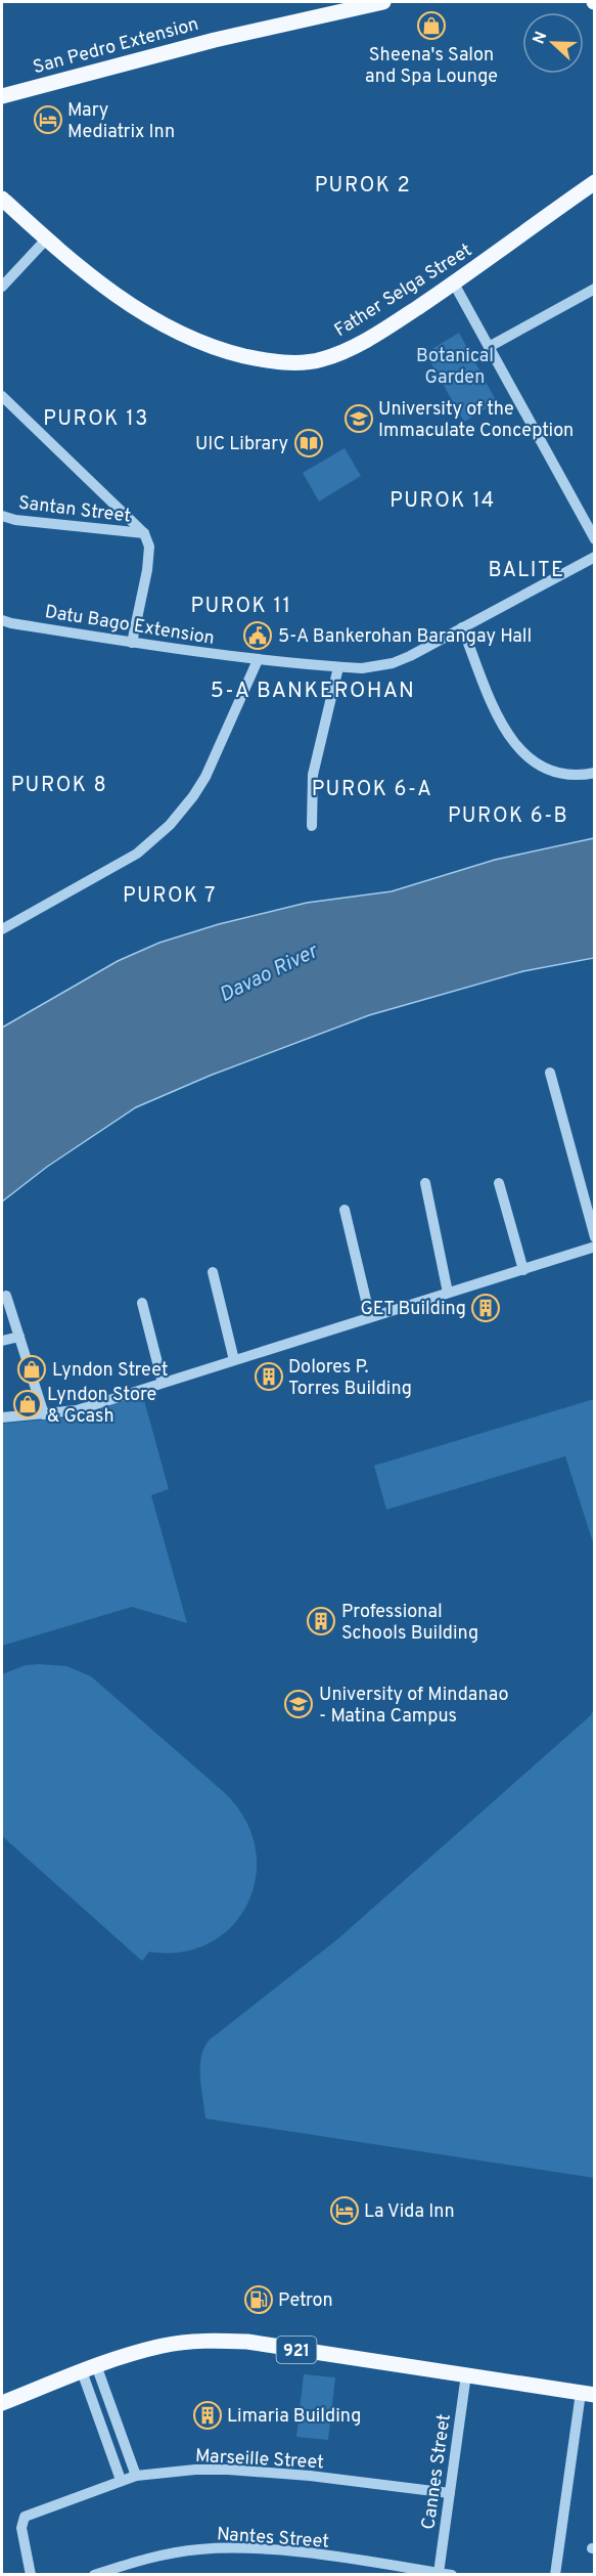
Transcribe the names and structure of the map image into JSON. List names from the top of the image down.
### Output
{
  "streets": {
    "main road": ["San Pedro Extension", "Father Selga Street", "921"],
    "street": [
      "Santan Street",
      "Datu Bago Extension",
      "Marseille Street",
      "Cannes Street",
      "Nantes Street"
    ]
  },
  "crossings": [
    ["921", "Cannes Street"],
    ["Marseille Street", "Cannes Street"],
    ["Cannes Street", "Nantes Street"]
  ],
  "districts": [
    "PUROK 2",
    "PUROK 13",
    "PUROK 14",
    "BALITE",
    "PUROK 11",
    "5-A BANKEROHAN",
    "PUROK 8",
    "PUROK 6-A",
    "PUROK 6-B",
    "PUROK 7"
  ],
  "water": ["Davao River"],
  "parks": ["Botanical Garden"],
  "places": {
    "shop": ["Sheena's Salon and Spa Lounge", "Lyndon Street", "Lyndon Store & Gcash"],
    "hotel": ["Mary Mediatrix Inn", "La Vida Inn"],
    "school or university": ["University of the Immaculate Conception", "University of Mindanao - Matina Campus"],
    "library": ["UIC Library"],
    "public building": ["5-A Bankerohan Barangay Hall"],
    "building": [
      "GET Building",
      "Dolores P. Torres Building",
      "Professional Schools Building",
      "Limaria Building"
    ],
    "fuel station": ["Petron"]
  },
  "north": "left"
}
